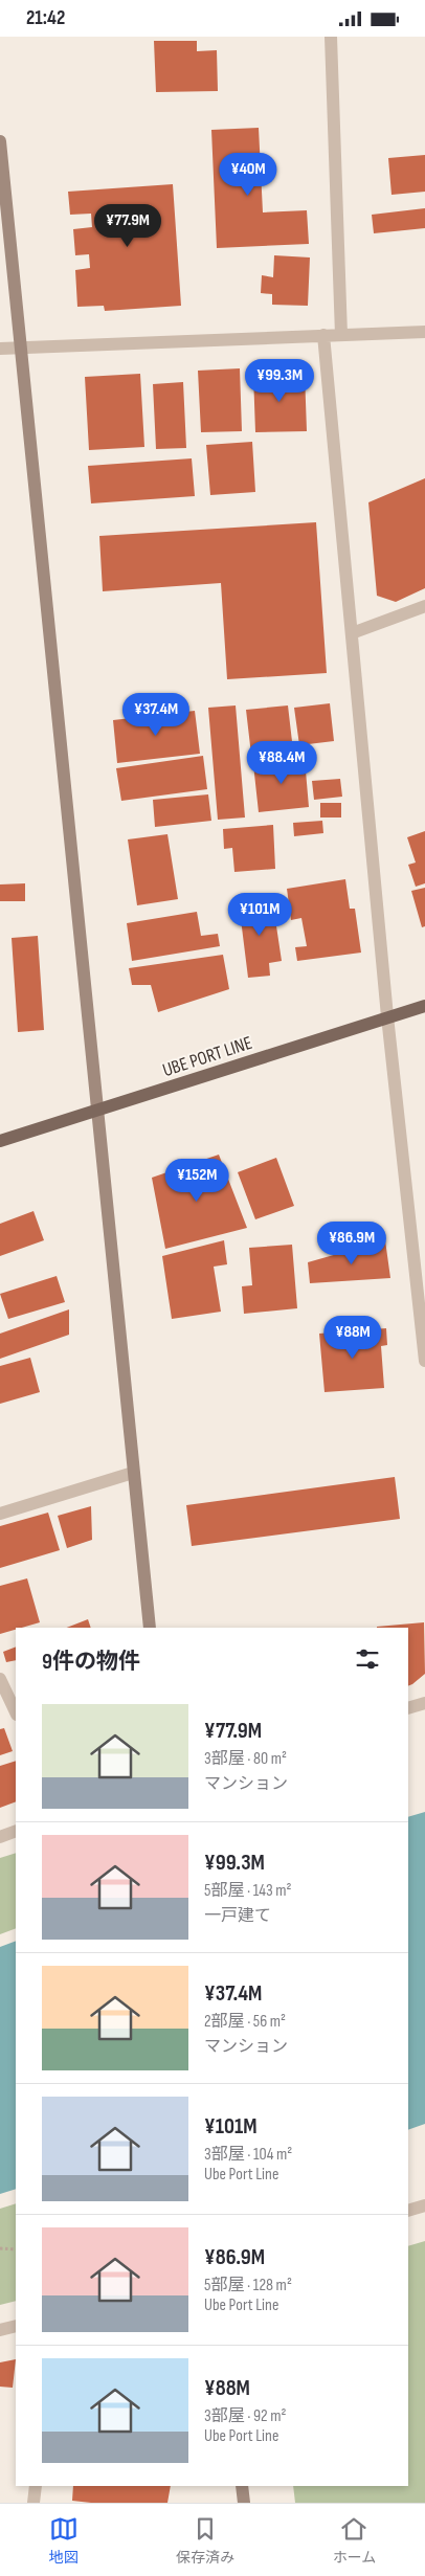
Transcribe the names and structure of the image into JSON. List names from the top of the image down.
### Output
{
  "streets": {
    "main road": ["UBE PORT LINE"]
  },
  "page": {
    "status": "21:42",
    "price": [
      "¥40M",
      "¥77.9M",
      "¥99.3M",
      "¥37.4M",
      "¥88.4M",
      "¥101M",
      "¥152M",
      "¥86.9M",
      "¥88M"
    ],
    "heading": "9件の物件",
    "list": [
      {
        "name": "¥77.9M",
        "note": "3部屋 · 80 m² · マンション"
      },
      {
        "name": "¥99.3M",
        "note": "5部屋 · 143 m² · 一戸建て"
      },
      {
        "name": "¥37.4M",
        "note": "2部屋 · 56 m² · マンション"
      },
      {
        "name": "¥101M",
        "note": "3部屋 · 104 m² · Ube Port Line"
      },
      {
        "name": "¥86.9M",
        "note": "5部屋 · 128 m² · Ube Port Line"
      },
      {
        "name": "¥88M",
        "note": "3部屋 · 92 m² · Ube Port Line"
      }
    ],
    "tabs": ["地図", "保存済み", "ホーム"]
  }
}
